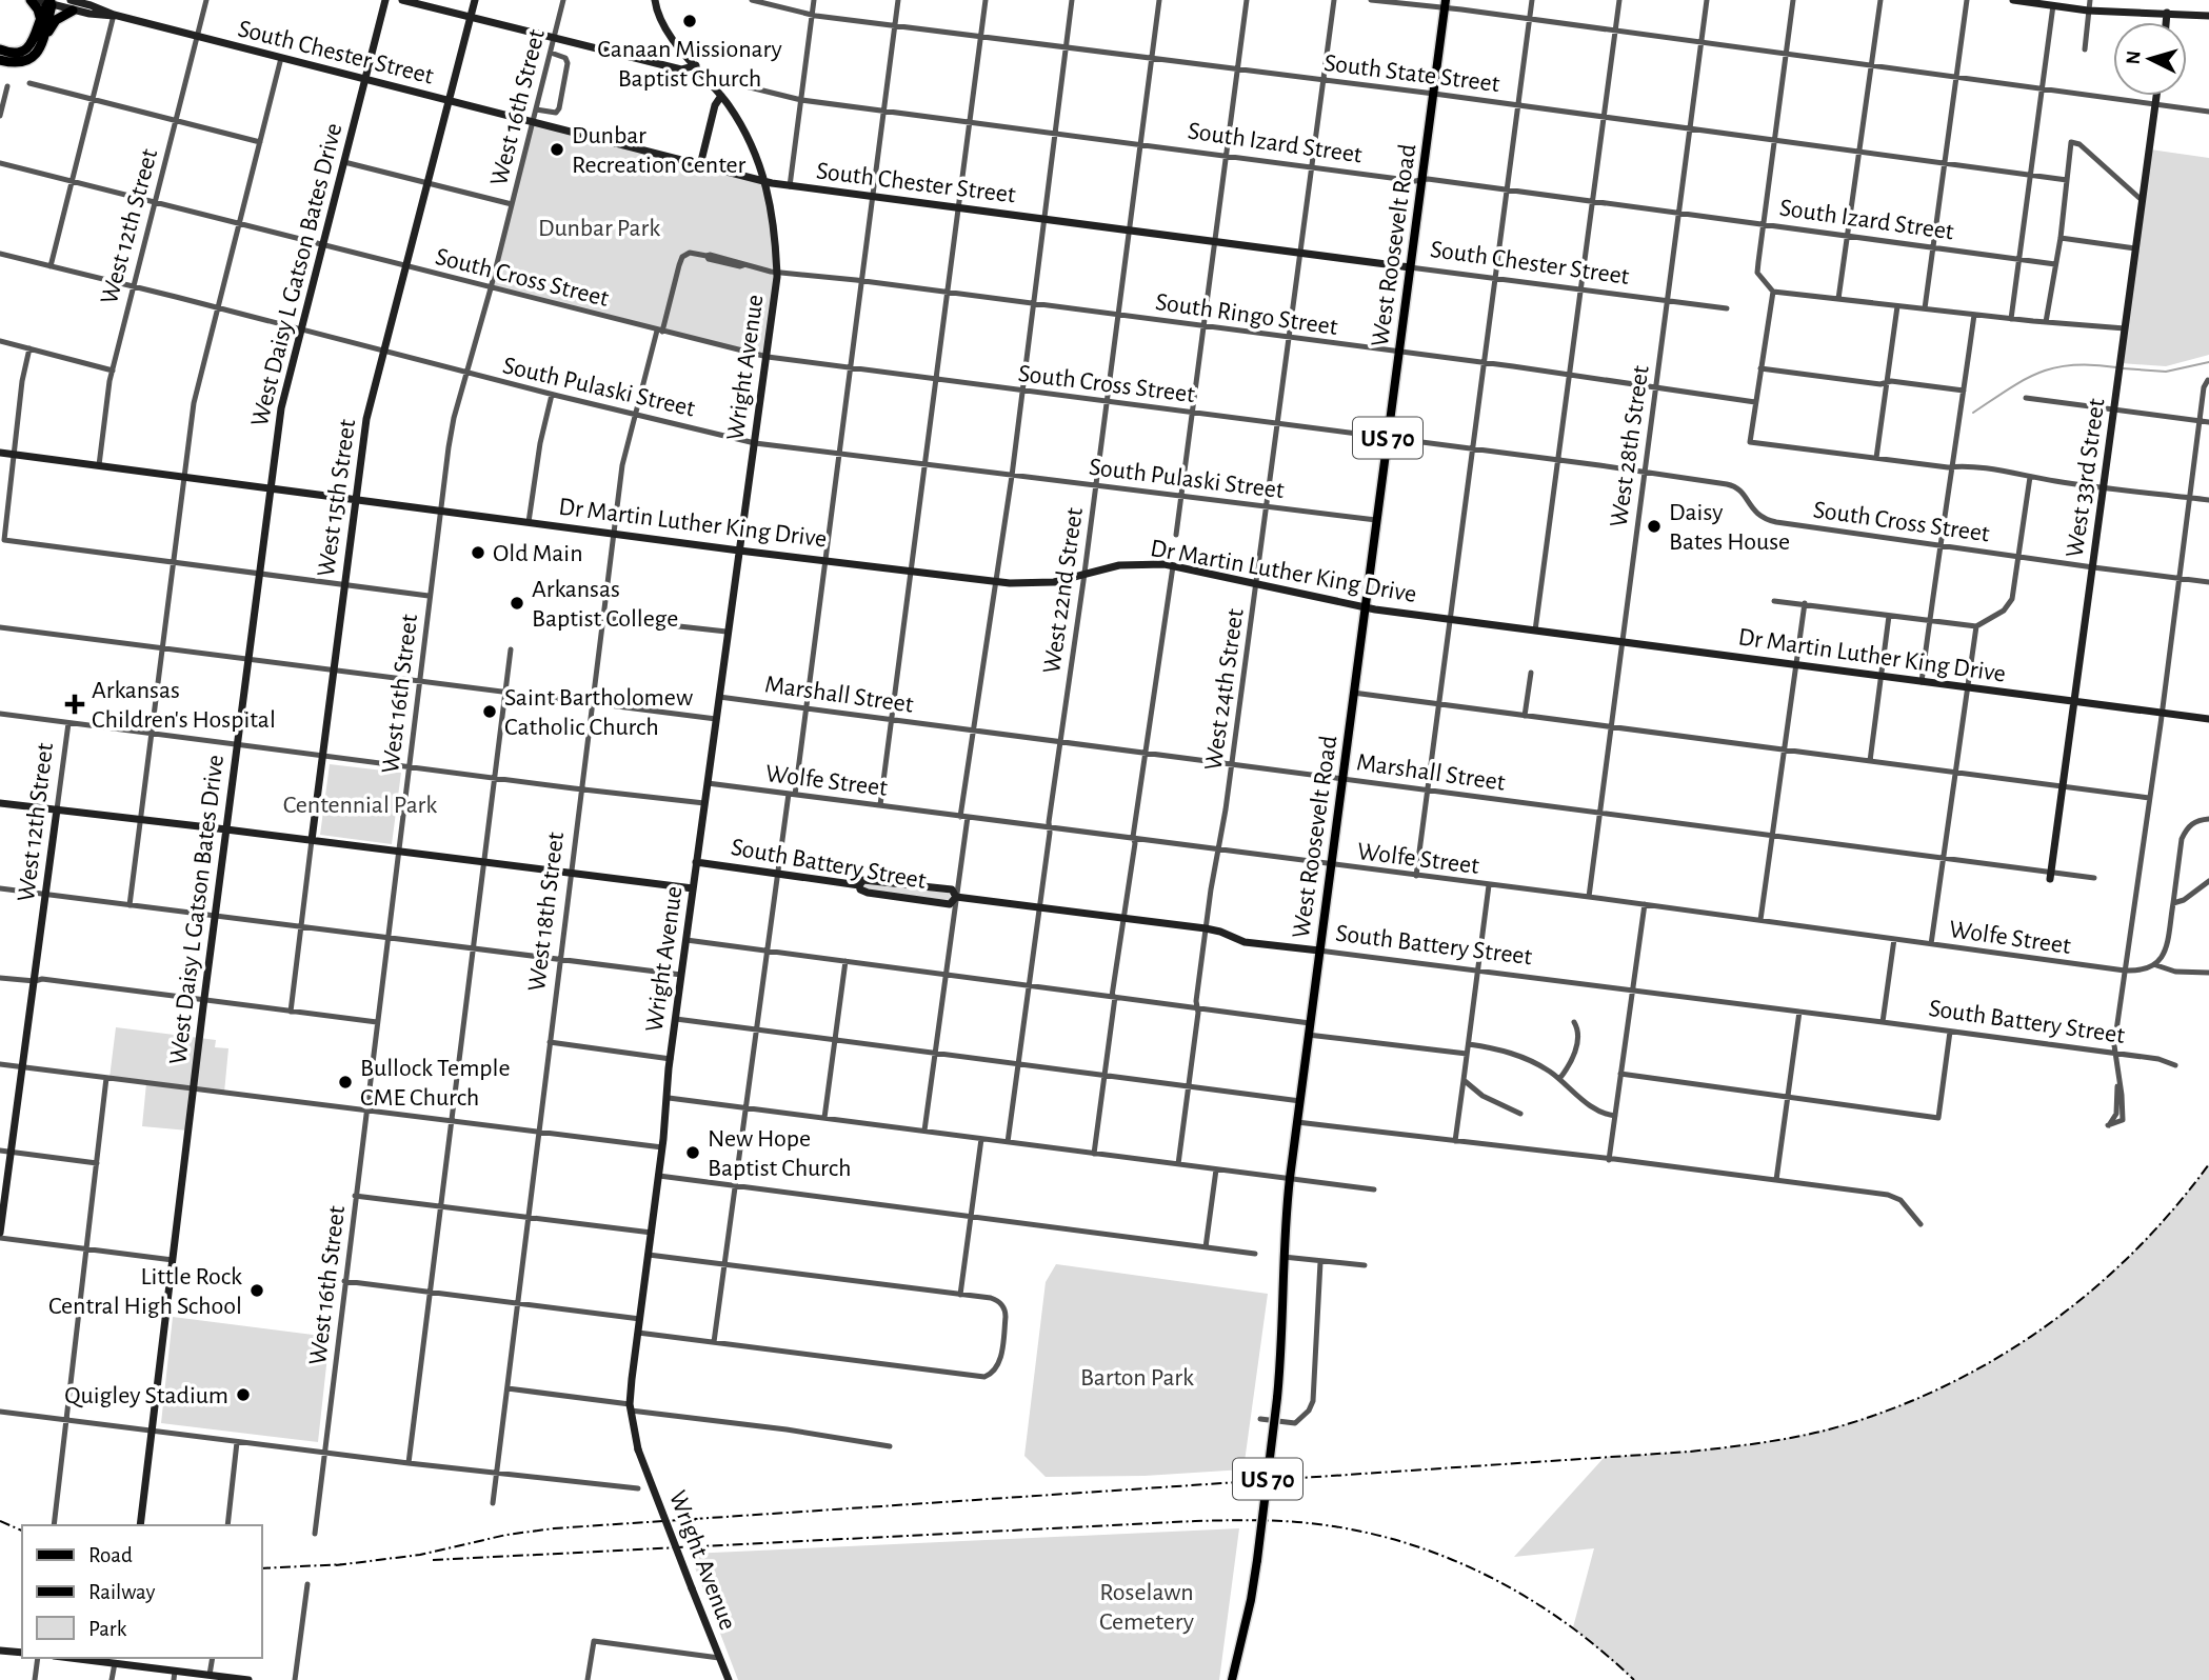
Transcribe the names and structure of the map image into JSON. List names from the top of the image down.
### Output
{
  "streets": {
    "main road": ["West Roosevelt Road", "US 70"],
    "street": [
      "South Chester Street",
      "South State Street",
      "West 16th Street",
      "South Izard Street",
      "West 12th Street",
      "West Daisy L Gatson Bates Drive",
      "South Cross Street",
      "South Ringo Street",
      "Wright Avenue",
      "South Pulaski Street",
      "West 28th Street",
      "West 33rd Street",
      "West 15th Street",
      "Dr Martin Luther King Drive",
      "West 22nd Street",
      "West 24th Street",
      "Marshall Street",
      "Wolfe Street",
      "South Battery Street",
      "West 18th Street"
    ]
  },
  "crossings": [
    ["South Chester Street", "West 16th Street"],
    ["South Chester Street", "West 12th Street"],
    ["South Chester Street", "West Roosevelt Road"],
    ["South Chester Street", "West Daisy L Gatson Bates Drive"],
    ["South Chester Street", "Wright Avenue"],
    ["South Chester Street", "West 28th Street"],
    ["South Chester Street", "West 15th Street"],
    ["South Chester Street", "West 22nd Street"],
    ["South Chester Street", "West 24th Street"],
    ["South State Street", "West Roosevelt Road"],
    ["South State Street", "West 28th Street"],
    ["South State Street", "West 22nd Street"],
    ["South State Street", "West 24th Street"],
    ["West 16th Street", "South Cross Street"],
    ["West 16th Street", "South Pulaski Street"],
    ["West 16th Street", "Dr Martin Luther King Drive"],
    ["South Izard Street", "West Roosevelt Road"],
    ["South Izard Street", "Wright Avenue"],
    ["South Izard Street", "West 28th Street"],
    ["South Izard Street", "West 22nd Street"],
    ["South Izard Street", "West 24th Street"],
    ["West 12th Street", "South Cross Street"],
    ["West 12th Street", "South Pulaski Street"],
    ["West 12th Street", "Dr Martin Luther King Drive"],
    ["West Roosevelt Road", "South Cross Street"],
    ["West Roosevelt Road", "South Ringo Street"],
    ["West Roosevelt Road", "South Pulaski Street"],
    ["West Roosevelt Road", "Dr Martin Luther King Drive"],
    ["West Roosevelt Road", "Marshall Street"],
    ["West Roosevelt Road", "Wolfe Street"],
    ["West Roosevelt Road", "South Battery Street"],
    ["West Daisy L Gatson Bates Drive", "South Cross Street"],
    ["West Daisy L Gatson Bates Drive", "South Pulaski Street"],
    ["West Daisy L Gatson Bates Drive", "Dr Martin Luther King Drive"],
    ["South Cross Street", "Wright Avenue"],
    ["South Cross Street", "West 28th Street"],
    ["South Cross Street", "West 33rd Street"],
    ["South Cross Street", "West 15th Street"],
    ["South Cross Street", "West 22nd Street"],
    ["South Cross Street", "West 24th Street"],
    ["South Cross Street", "West 18th Street"],
    ["South Ringo Street", "Wright Avenue"],
    ["South Ringo Street", "West 28th Street"],
    ["South Ringo Street", "West 22nd Street"],
    ["South Ringo Street", "West 24th Street"],
    ["South Ringo Street", "West 18th Street"],
    ["Wright Avenue", "South Pulaski Street"],
    ["Wright Avenue", "Dr Martin Luther King Drive"],
    ["Wright Avenue", "Marshall Street"],
    ["Wright Avenue", "Wolfe Street"],
    ["Wright Avenue", "South Battery Street"],
    ["South Pulaski Street", "West 15th Street"],
    ["South Pulaski Street", "West 22nd Street"],
    ["South Pulaski Street", "West 24th Street"],
    ["South Pulaski Street", "West 18th Street"],
    ["West 28th Street", "Dr Martin Luther King Drive"],
    ["West 28th Street", "Marshall Street"],
    ["West 28th Street", "Wolfe Street"],
    ["West 33rd Street", "Dr Martin Luther King Drive"],
    ["West 33rd Street", "Marshall Street"],
    ["West 15th Street", "Dr Martin Luther King Drive"],
    ["Dr Martin Luther King Drive", "West 22nd Street"],
    ["Dr Martin Luther King Drive", "West 24th Street"],
    ["Dr Martin Luther King Drive", "West 18th Street"],
    ["West 22nd Street", "Marshall Street"],
    ["West 22nd Street", "Wolfe Street"],
    ["West 22nd Street", "South Battery Street"],
    ["West 24th Street", "Marshall Street"],
    ["West 24th Street", "Wolfe Street"],
    ["West 24th Street", "South Battery Street"]
  ],
  "parks": [
    "Dunbar Park",
    "Centennial Park",
    "Barton Park",
    "Roselawn Cemetery"
  ],
  "places": {
    "other": [
      "Canaan Missionary Baptist Church",
      "Dunbar Recreation Center",
      "Daisy Bates House",
      "Old Main",
      "Arkansas Baptist College",
      "Saint Bartholomew Catholic Church",
      "Bullock Temple CME Church",
      "New Hope Baptist Church",
      "Little Rock Central High School",
      "Quigley Stadium"
    ],
    "health": ["Arkansas Children's Hospital"]
  },
  "legend": ["Road", "Railway", "Park"],
  "north": "left"
}
